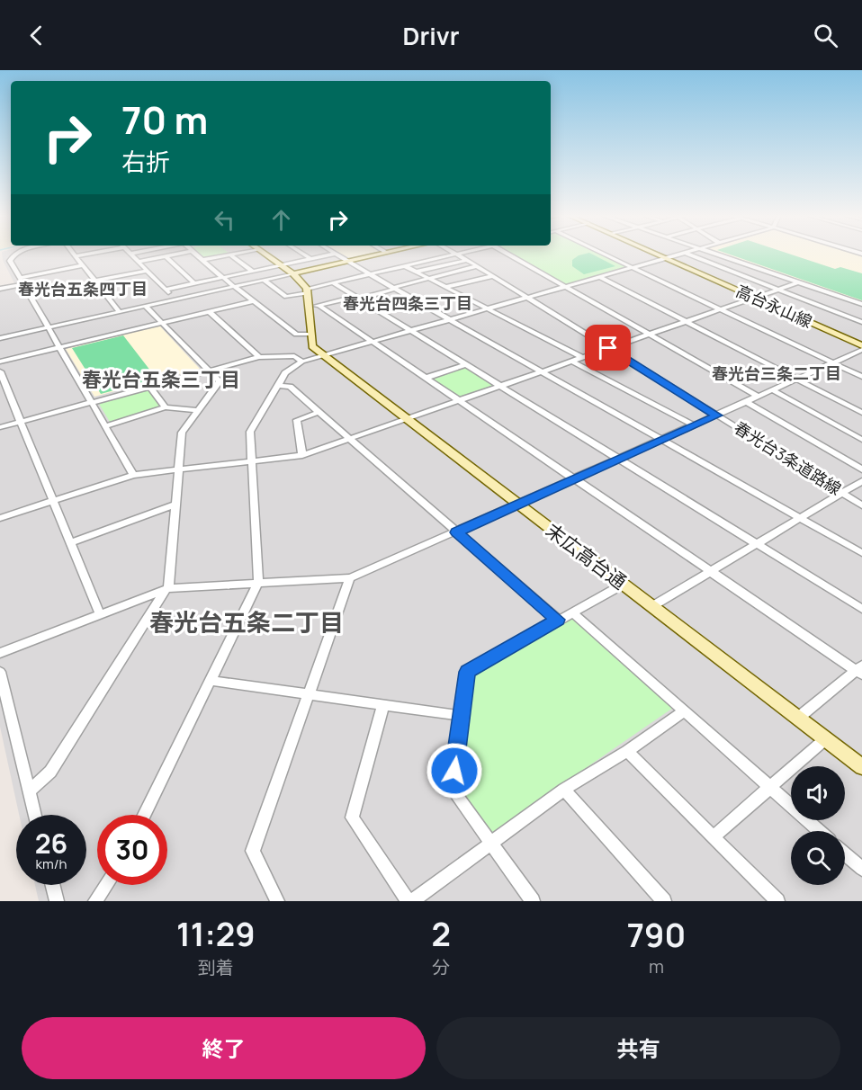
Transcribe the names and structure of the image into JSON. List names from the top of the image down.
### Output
{
  "streets": {
    "street": ["高台永山線", "春光台3条道路線", "末広高台通"]
  },
  "districts": [
    "春光台五条四丁目",
    "春光台四条三丁目",
    "春光台三条二丁目",
    "春光台五条三丁目",
    "春光台五条二丁目"
  ],
  "page": {
    "header": "Drivr",
    "turn": ["70 m", "右折"],
    "speed": "26 km/h",
    "limit": "30",
    "eta": [
      "11:29",
      "到着",
      "2",
      "分",
      "790",
      "m"
    ],
    "buttons": ["終了", "共有"]
  }
}
